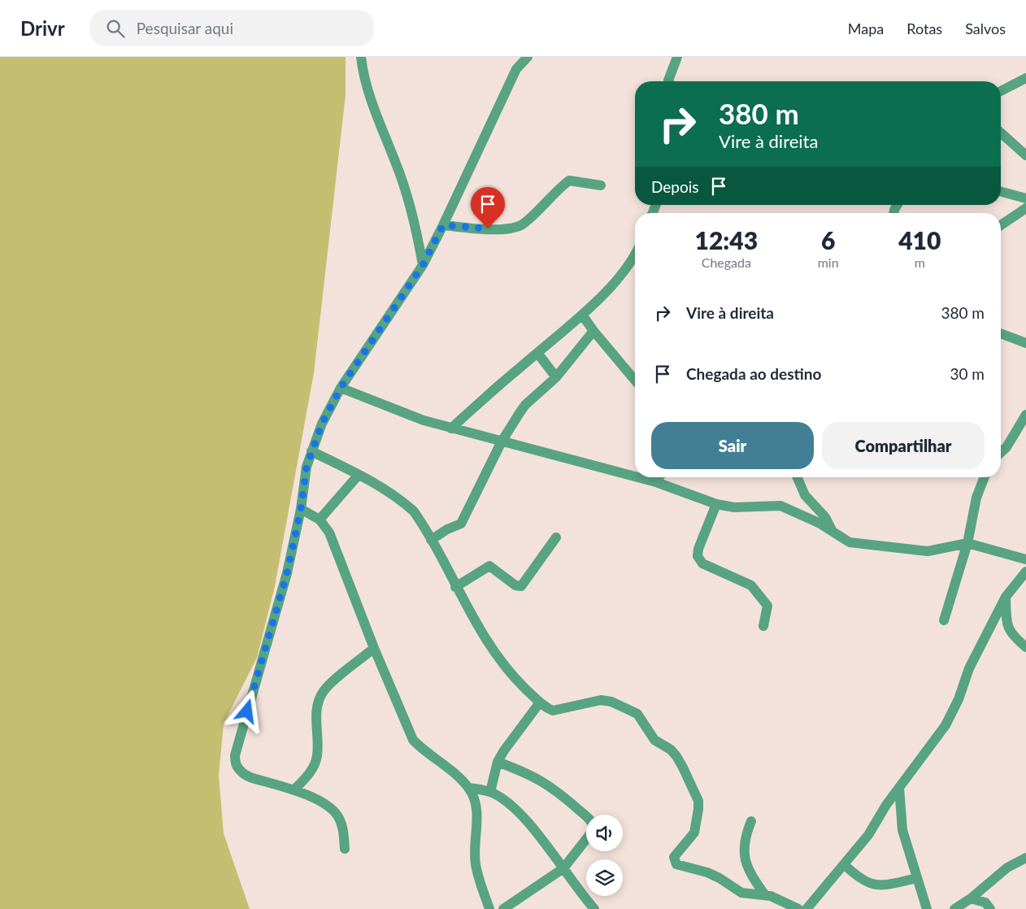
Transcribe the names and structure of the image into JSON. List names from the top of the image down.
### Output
{
  "page": {
    "header": "Drivr",
    "search": "Pesquisar aqui",
    "nav": ["Mapa", "Rotas", "Salvos"],
    "turn": ["380 m", "Vire à direita"],
    "then": "Depois",
    "eta": [
      "12:43",
      "Chegada",
      "6",
      "min",
      "410",
      "m"
    ],
    "list": [
      {
        "name": "Vire à direita",
        "value": "380 m"
      },
      {
        "name": "Chegada ao destino",
        "value": "30 m"
      }
    ],
    "buttons": ["Sair", "Compartilhar"]
  }
}
